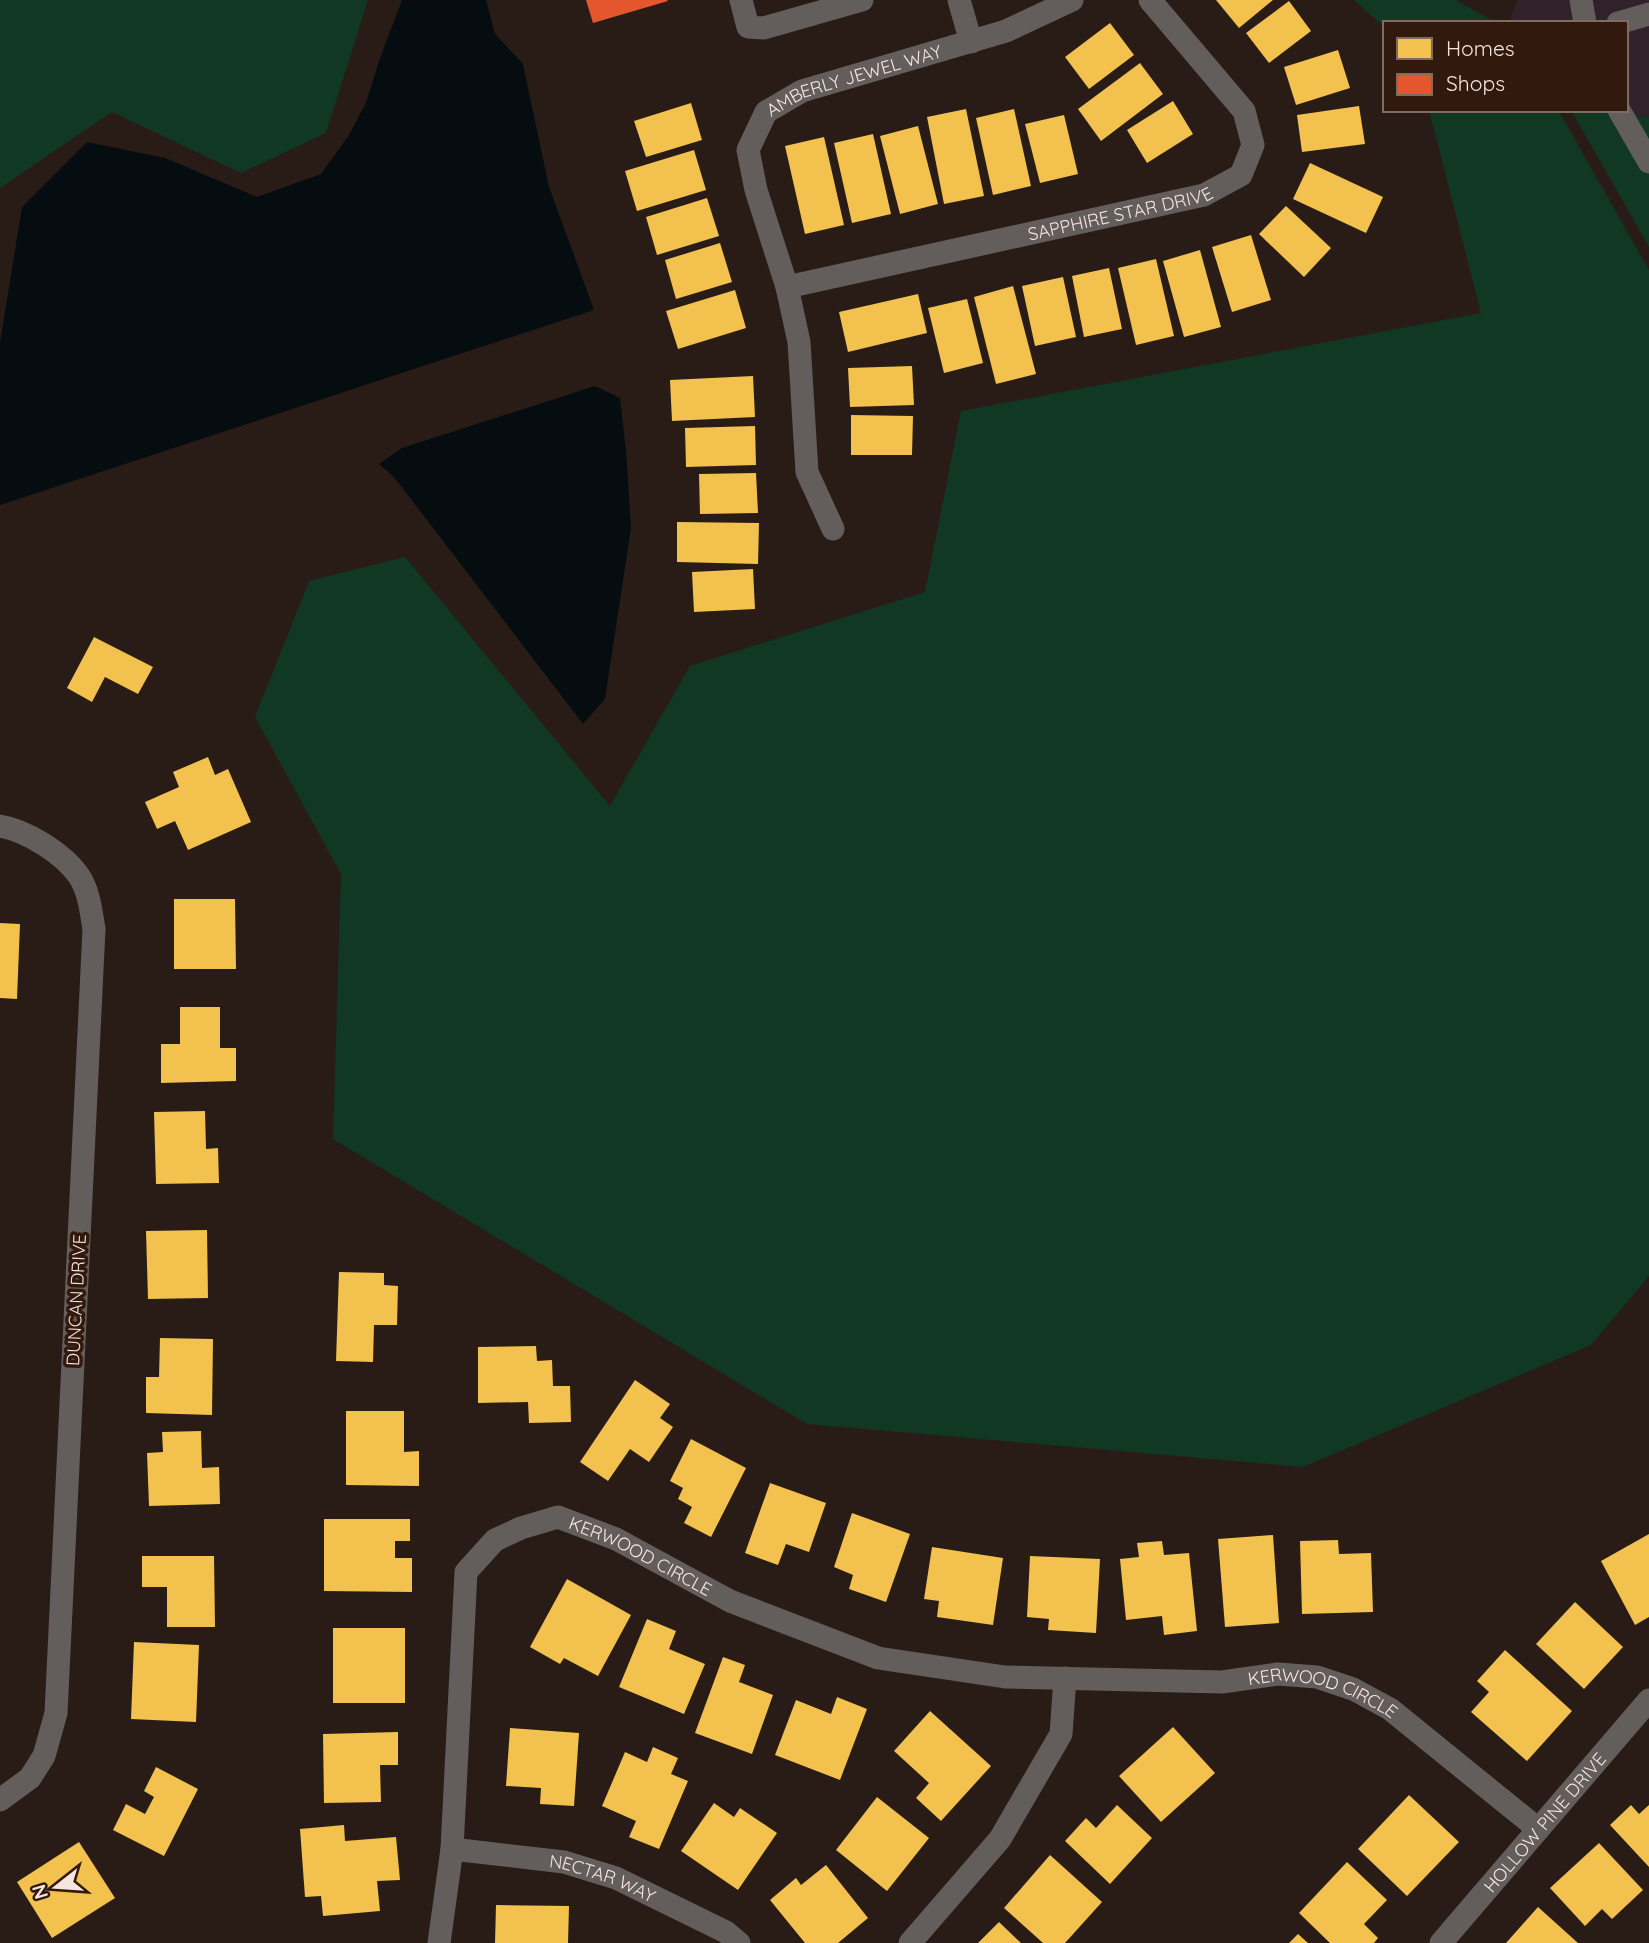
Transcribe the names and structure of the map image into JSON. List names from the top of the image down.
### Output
{
  "streets": {
    "street": [
      "AMBERLY JEWEL WAY",
      "SAPPHIRE STAR DRIVE",
      "DUNCAN DRIVE",
      "KERWOOD CIRCLE",
      "HOLLOW PINE DRIVE",
      "NECTAR WAY"
    ]
  },
  "crossings": [
    ["AMBERLY JEWEL WAY", "SAPPHIRE STAR DRIVE"],
    ["KERWOOD CIRCLE", "HOLLOW PINE DRIVE"],
    ["KERWOOD CIRCLE", "NECTAR WAY"]
  ],
  "legend": ["Homes", "Shops"],
  "north": "left"
}
